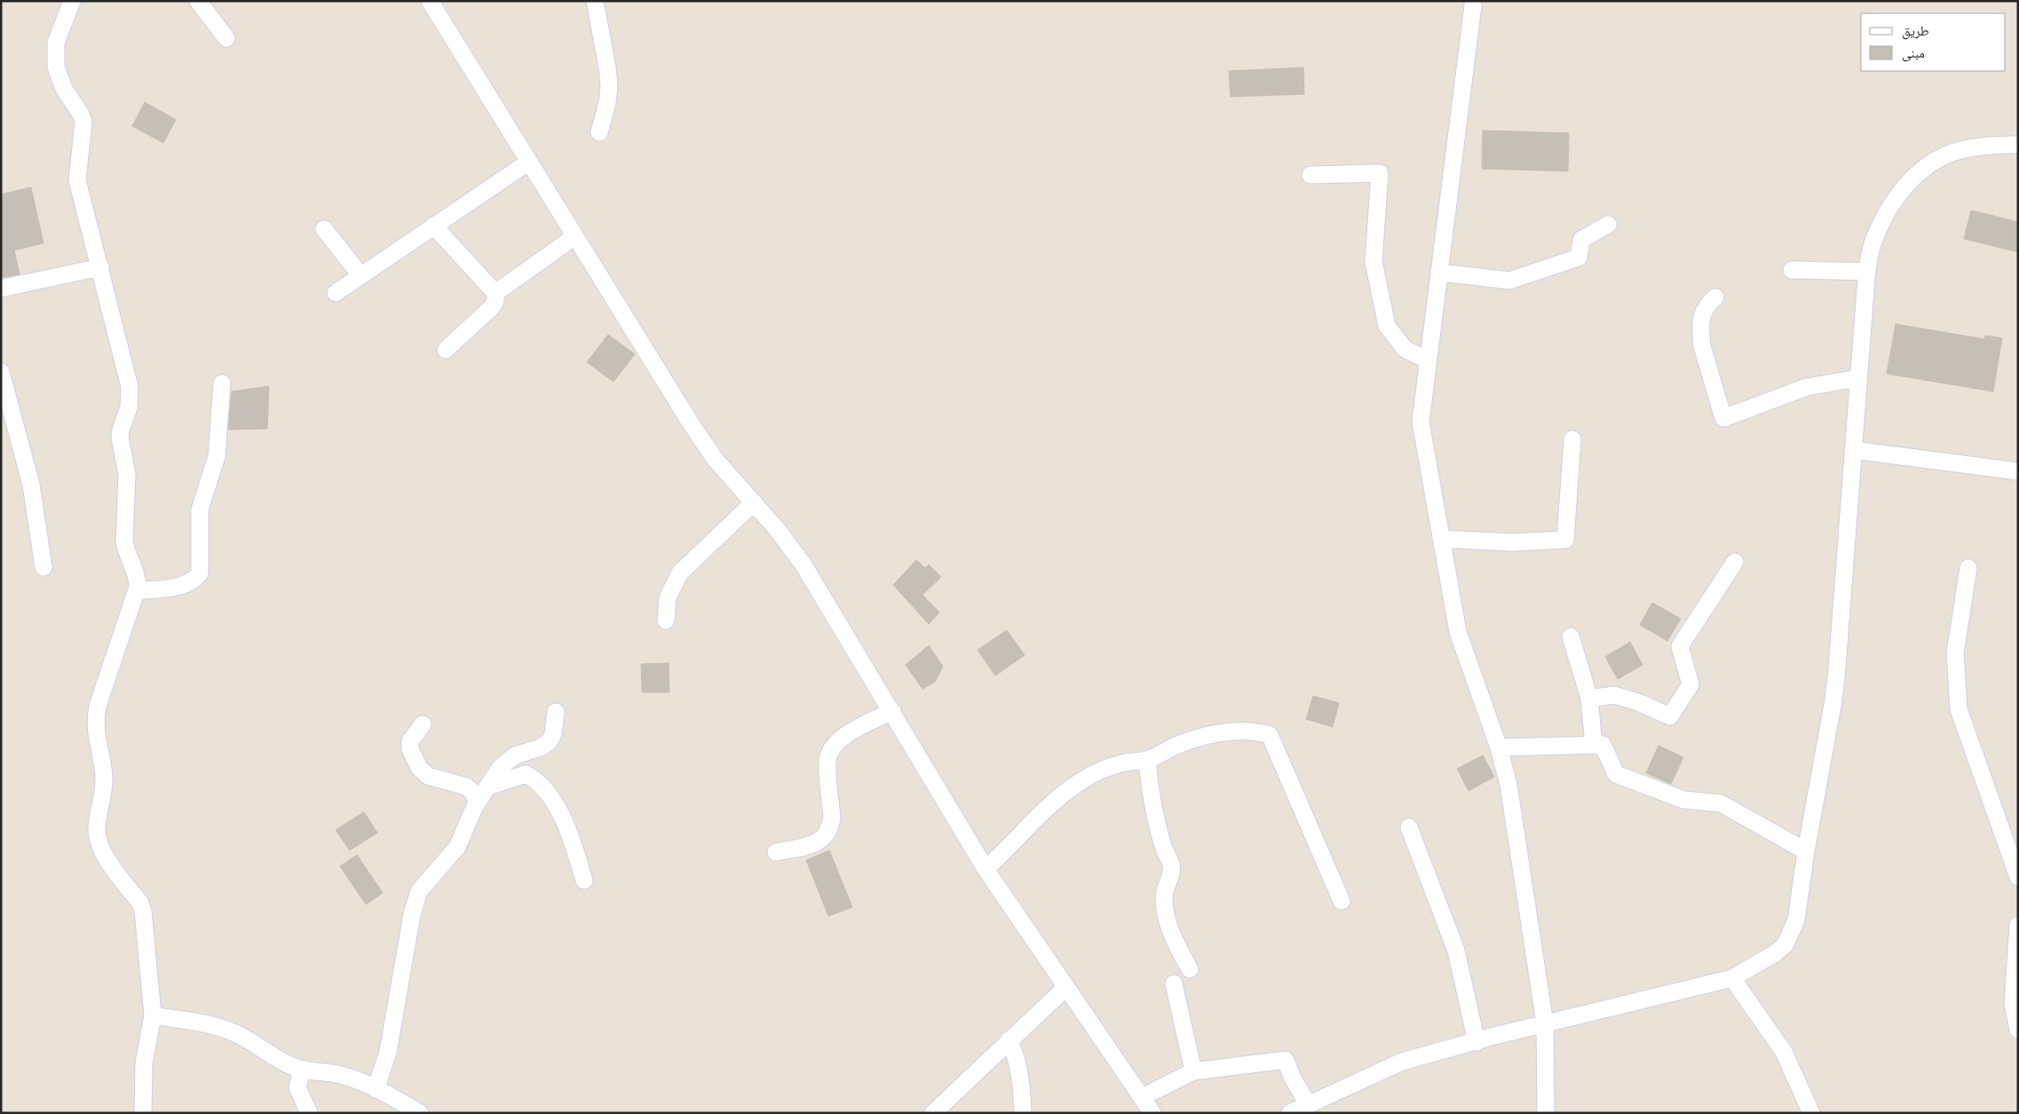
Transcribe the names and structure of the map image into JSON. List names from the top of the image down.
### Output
{
  "legend": ["طريق", "مبنى"]
}
